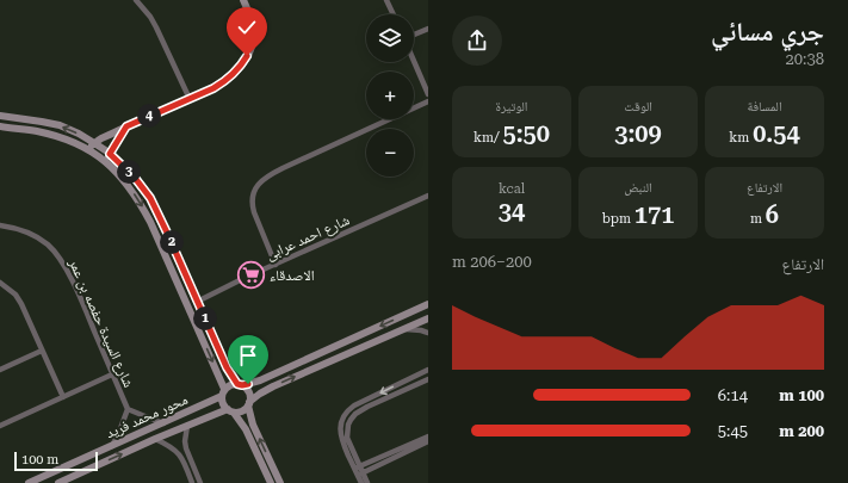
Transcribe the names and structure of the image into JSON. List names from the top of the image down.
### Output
{
  "streets": {
    "street": ["شارع احمد عرابى", "شارع السيدة حفصه بن عمر", "محور محمد فريد"]
  },
  "places": {
    "supermarket": ["الاصدقاء"]
  },
  "scale_bar": "100 m",
  "page": {
    "heading": ["جري مسائي", "20:38"],
    "map_buttons": ["+", "−"],
    "stats": [
      ["المسافة", "0.54 km"],
      ["الوقت", "3:09"],
      ["الوتيرة", "5:50 /km"],
      ["الارتفاع", "6 m"],
      ["النبض", "171 bpm"],
      ["kcal", "34"]
    ],
    "pins": [
      "4",
      "3",
      "2",
      "1"
    ],
    "chart": ["الارتفاع", "200–206 m"],
    "list": [
      {
        "name": "100 m",
        "note": "6:14"
      },
      {
        "name": "200 m",
        "note": "5:45"
      }
    ],
    "scale": "100 m"
  }
}
